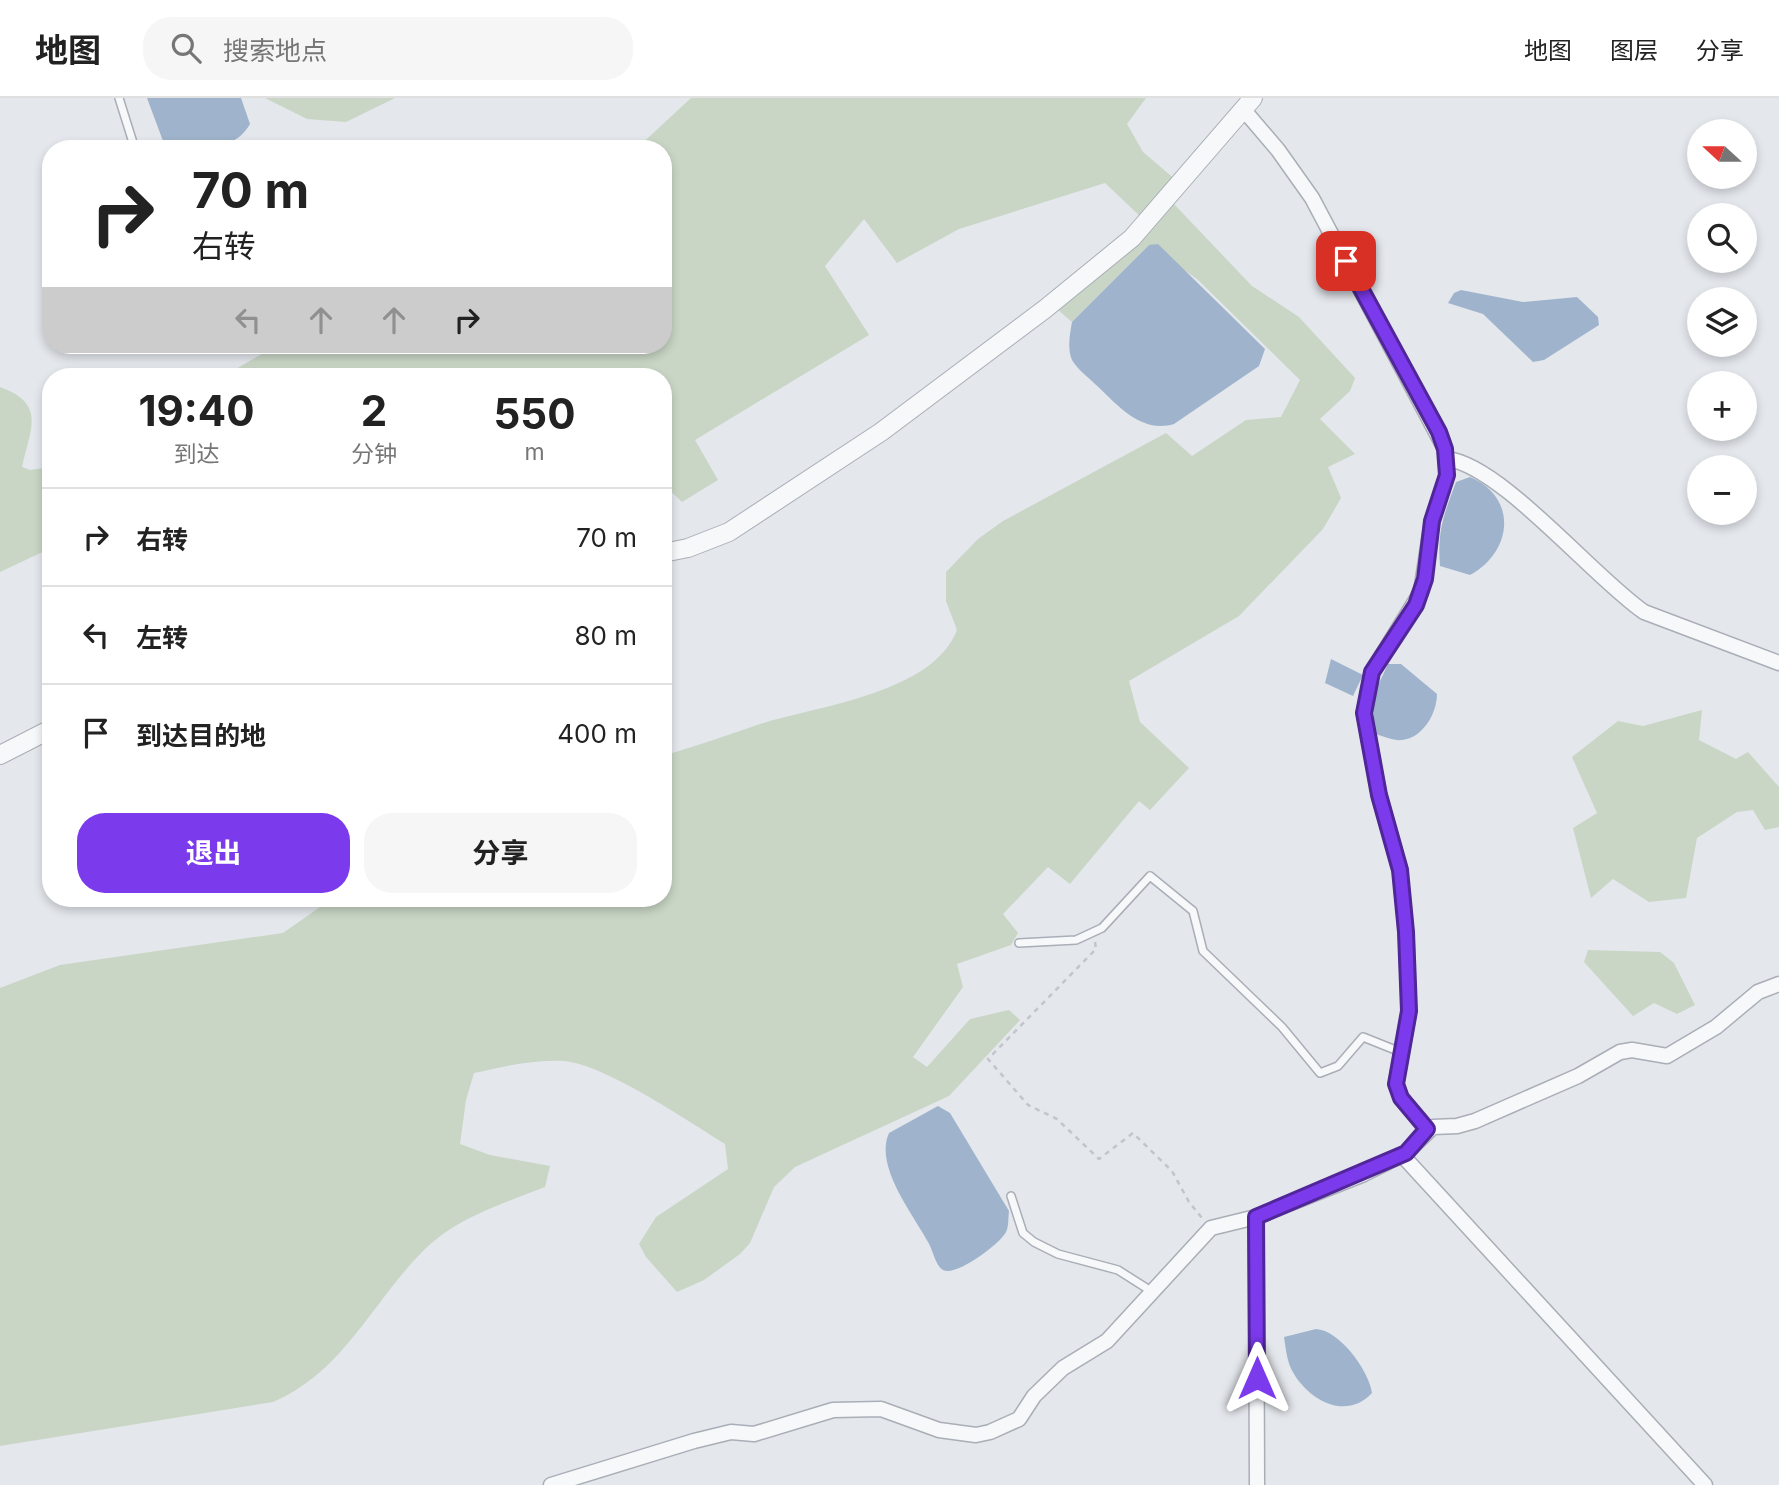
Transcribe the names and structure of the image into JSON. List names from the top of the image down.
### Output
{
  "north": "left",
  "page": {
    "header": "地图",
    "search": "搜索地点",
    "nav": ["地图", "图层", "分享"],
    "map_buttons": ["+", "−"],
    "turn": ["70 m", "右转"],
    "eta": [
      "19:40",
      "到达",
      "2",
      "分钟",
      "550",
      "m"
    ],
    "list": [
      {
        "name": "右转",
        "value": "70 m"
      },
      {
        "name": "左转",
        "value": "80 m"
      },
      {
        "name": "到达目的地",
        "value": "400 m"
      }
    ],
    "buttons": ["退出", "分享"]
  }
}
